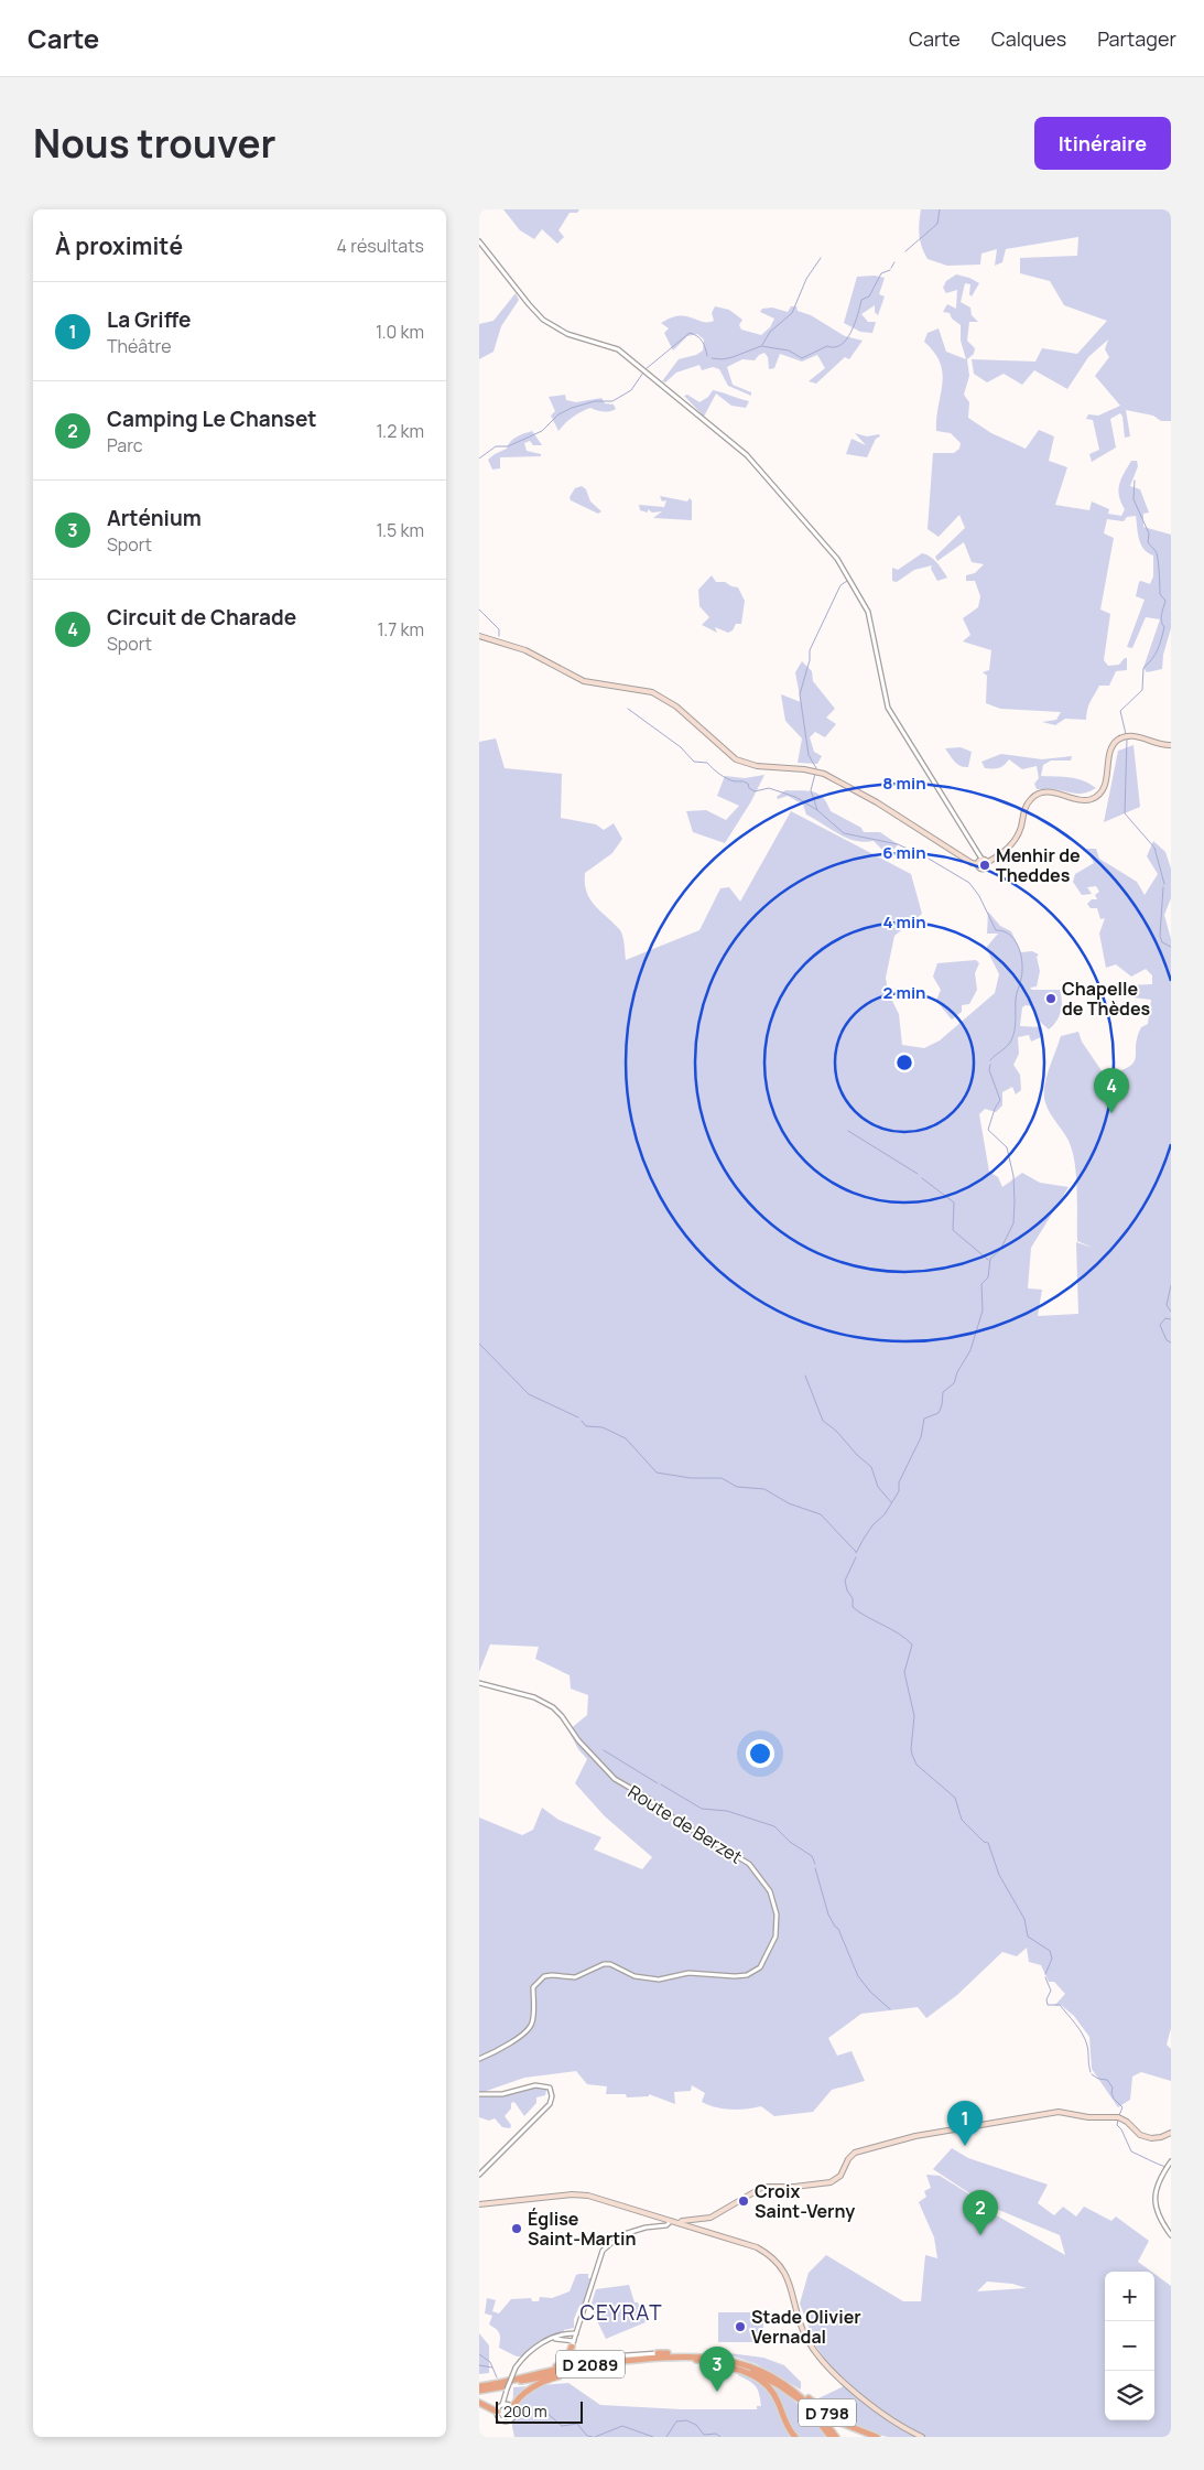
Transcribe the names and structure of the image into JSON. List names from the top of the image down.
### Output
{
  "streets": {
    "highway": ["D 2089", "D 798"],
    "street": ["Route de Berzet"]
  },
  "crossings": [
    ["D 2089", "D 798"]
  ],
  "districts": ["CEYRAT"],
  "places": [
    "Menhir de Theddes",
    "Chapelle de Thèdes",
    "Croix Saint-Verny",
    "Église Saint-Martin",
    "Stade Olivier Vernadal"
  ],
  "scale_bar": "200 m",
  "page": {
    "header": "Carte",
    "nav": ["Carte", "Calques", "Partager"],
    "title": "Nous trouver",
    "buttons": "Itinéraire",
    "heading": ["À proximité", "4 résultats"],
    "list": [
      {
        "mark": "1",
        "name": "La Griffe",
        "note": "Théâtre",
        "value": "1.0 km"
      },
      {
        "mark": "2",
        "name": "Camping Le Chanset",
        "note": "Parc",
        "value": "1.2 km"
      },
      {
        "mark": "3",
        "name": "Arténium",
        "note": "Sport",
        "value": "1.5 km"
      },
      {
        "mark": "4",
        "name": "Circuit de Charade",
        "note": "Sport",
        "value": "1.7 km"
      }
    ],
    "pins": [
      "4",
      "1",
      "2",
      "3"
    ],
    "map_buttons": ["+", "−"],
    "scale": "200 m"
  },
  "rings": [
    "8 min",
    "6 min",
    "4 min",
    "2 min"
  ]
}
